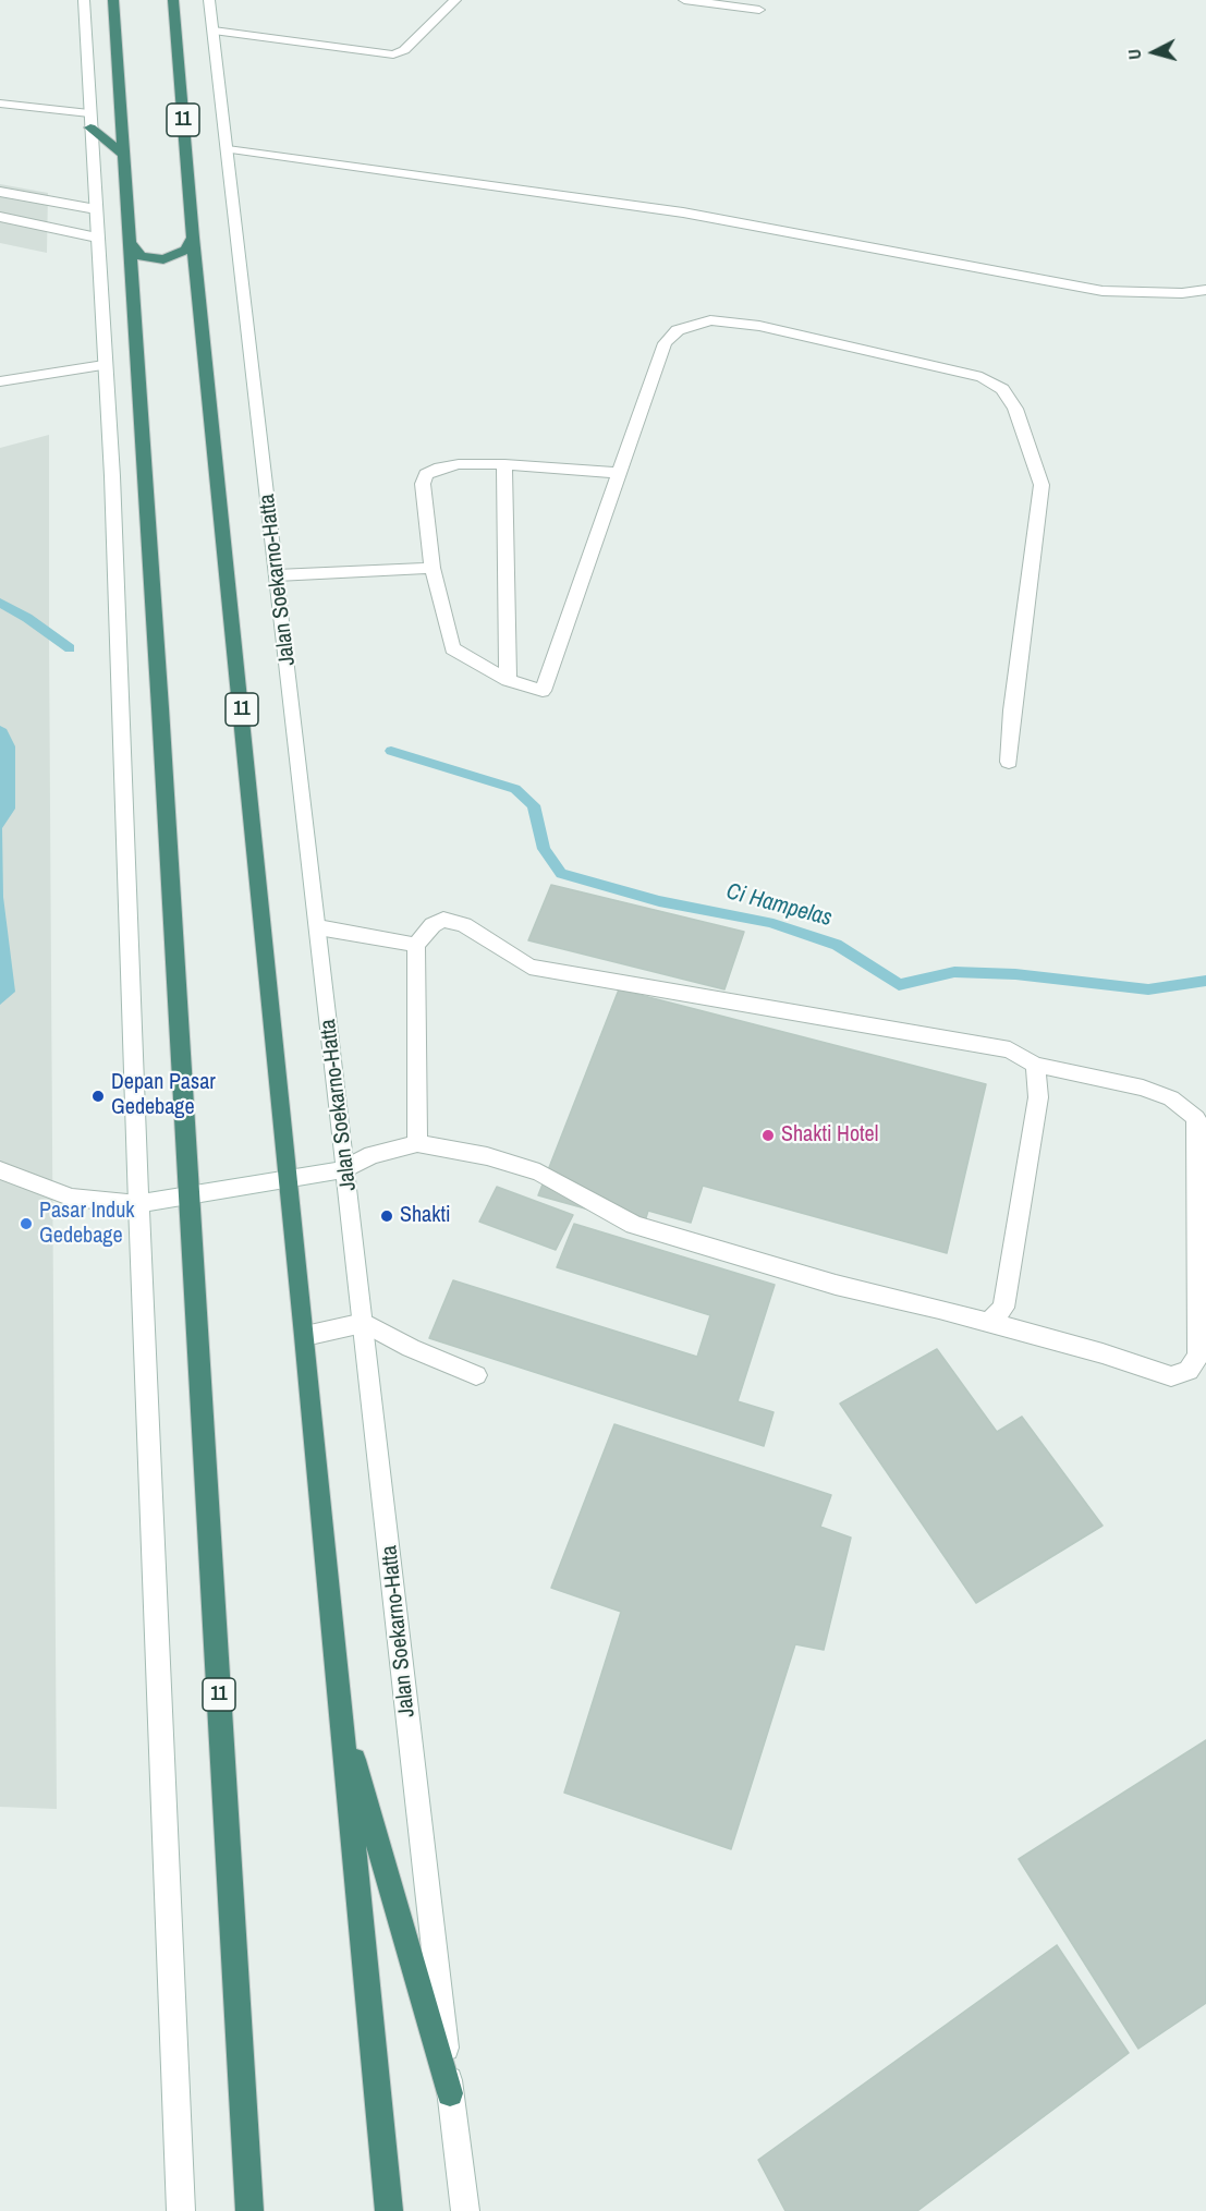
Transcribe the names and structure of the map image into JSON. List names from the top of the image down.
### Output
{
  "streets": {
    "highway": ["11"],
    "main road": ["Jalan Soekarno-Hatta"]
  },
  "water": ["Ci Hampelas"],
  "places": [
    "Depan Pasar Gedebage",
    "Shakti Hotel",
    "Shakti",
    "Pasar Induk Gedebage"
  ],
  "north": "left"
}
